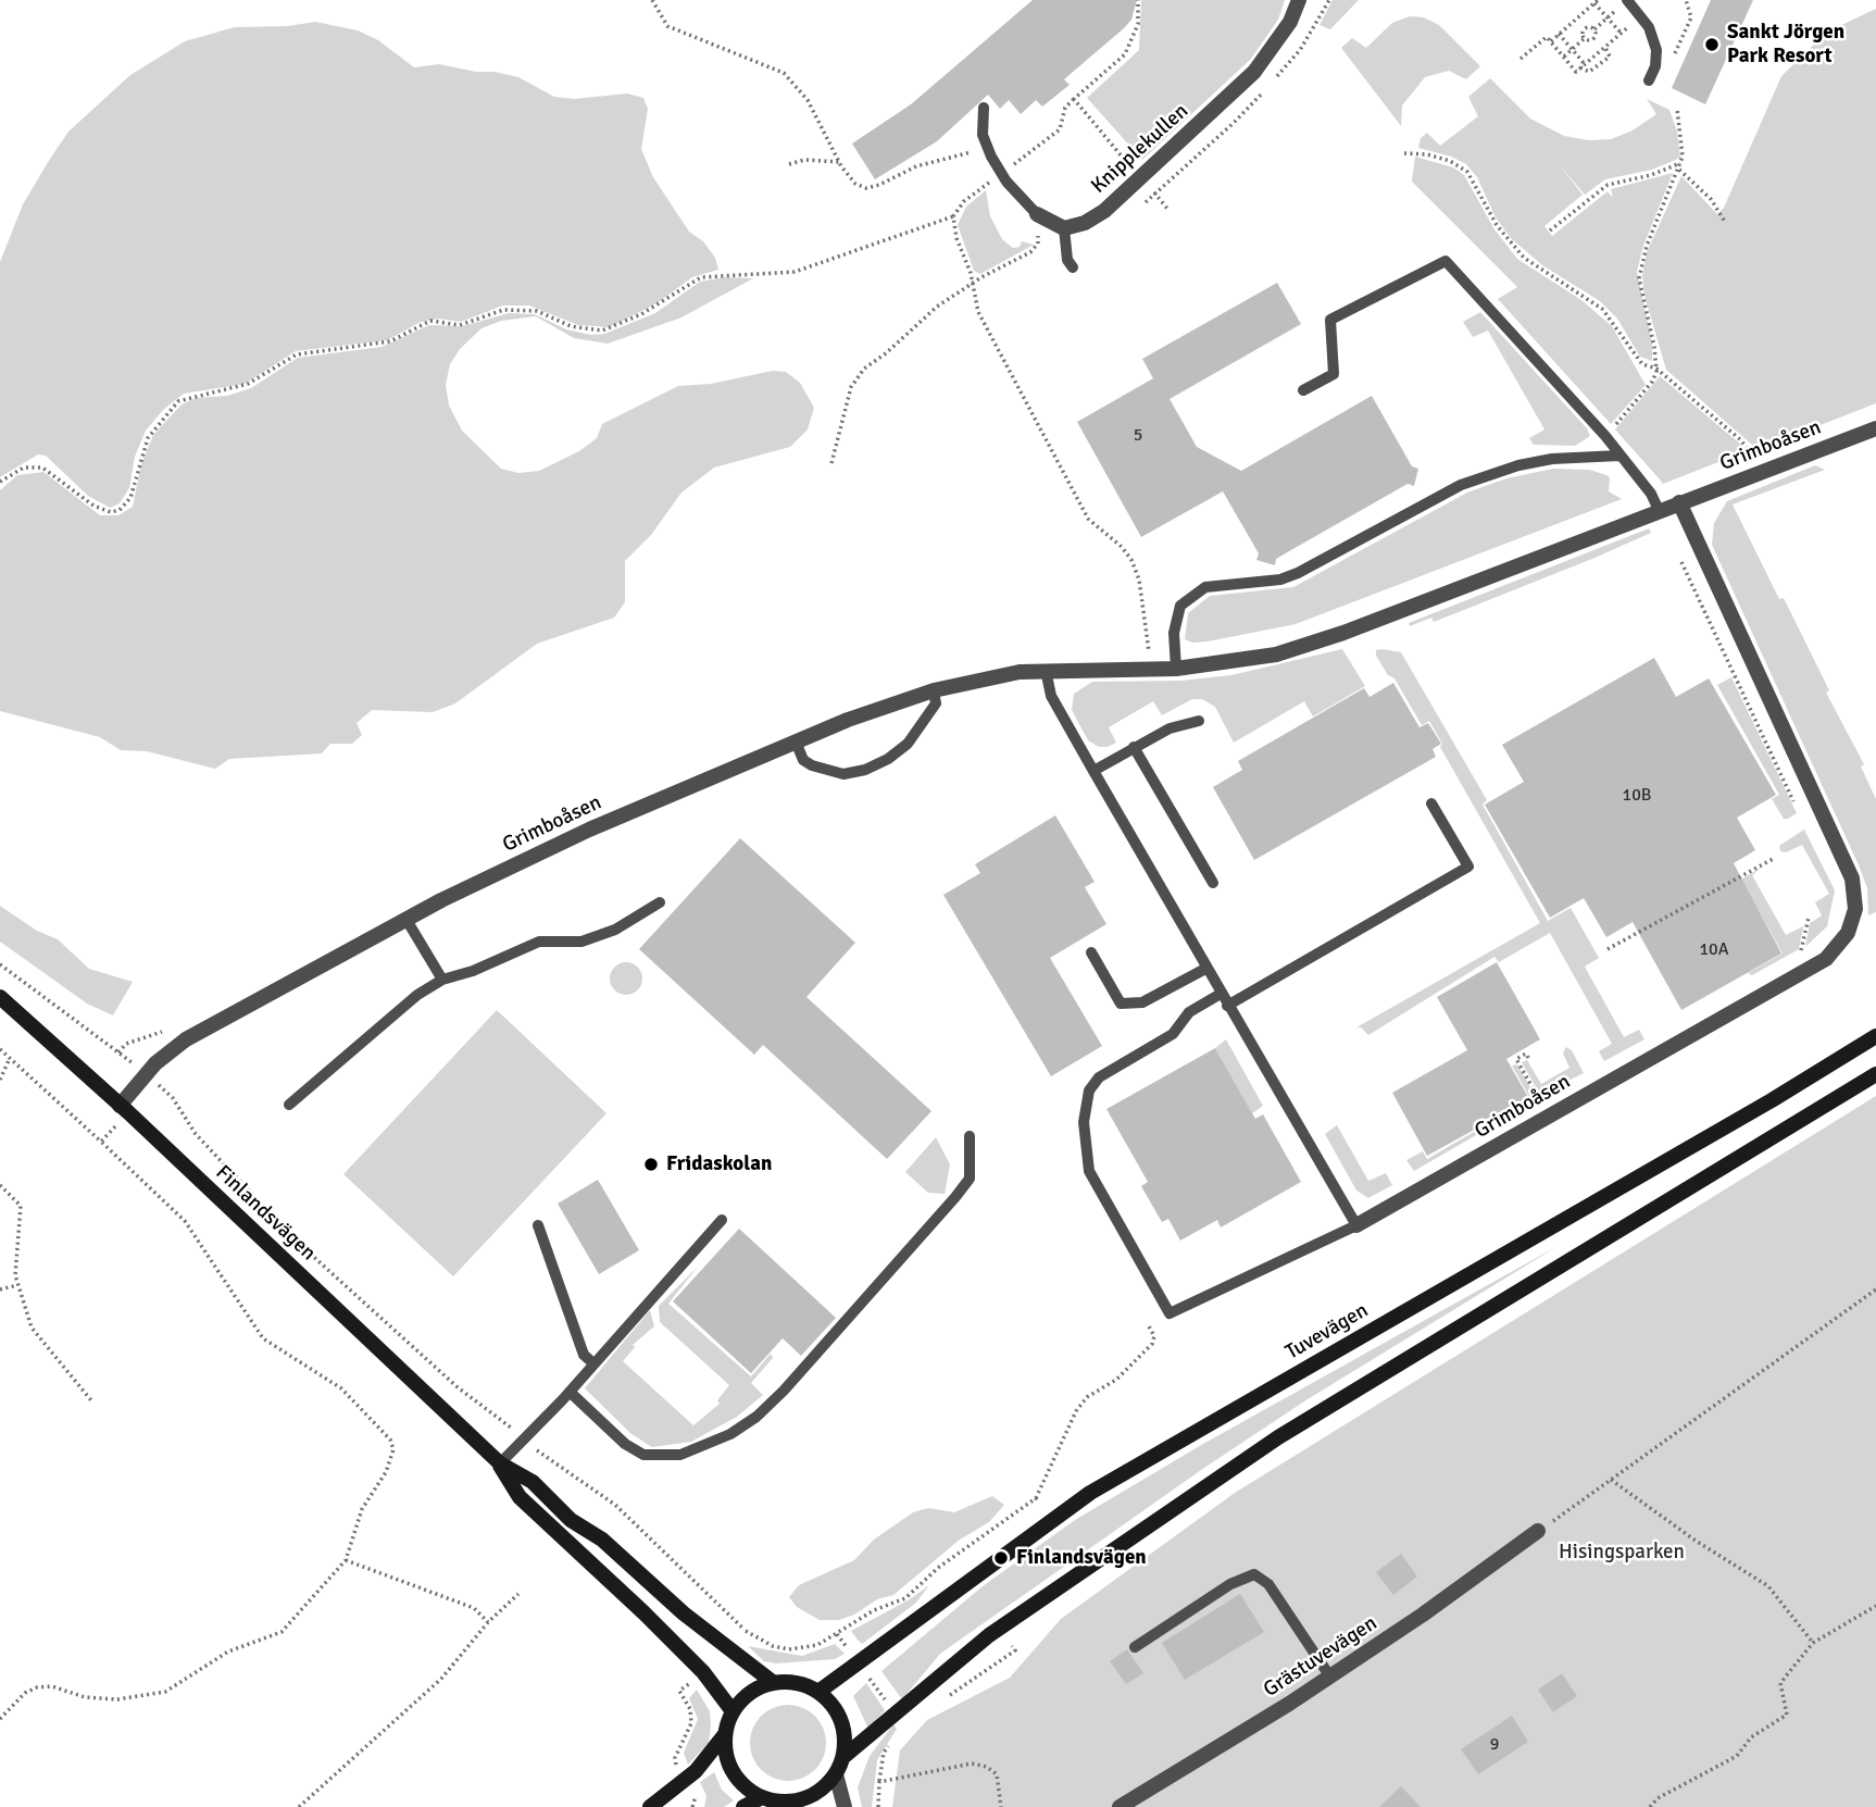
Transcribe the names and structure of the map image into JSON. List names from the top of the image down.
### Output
{
  "streets": {
    "main road": ["Finlandsvägen", "Tuvevägen"],
    "street": ["Knipplekullen", "Grimboåsen", "Grästuvevägen"]
  },
  "crossings": [
    ["Grimboåsen", "Finlandsvägen"],
    ["Finlandsvägen", "Tuvevägen"]
  ],
  "parks": ["Hisingsparken"],
  "places": ["Sankt Jörgen Park Resort", "Fridaskolan", "Finlandsvägen"],
  "house_numbers": [
    "5",
    "10B",
    "10A",
    "9"
  ]
}
